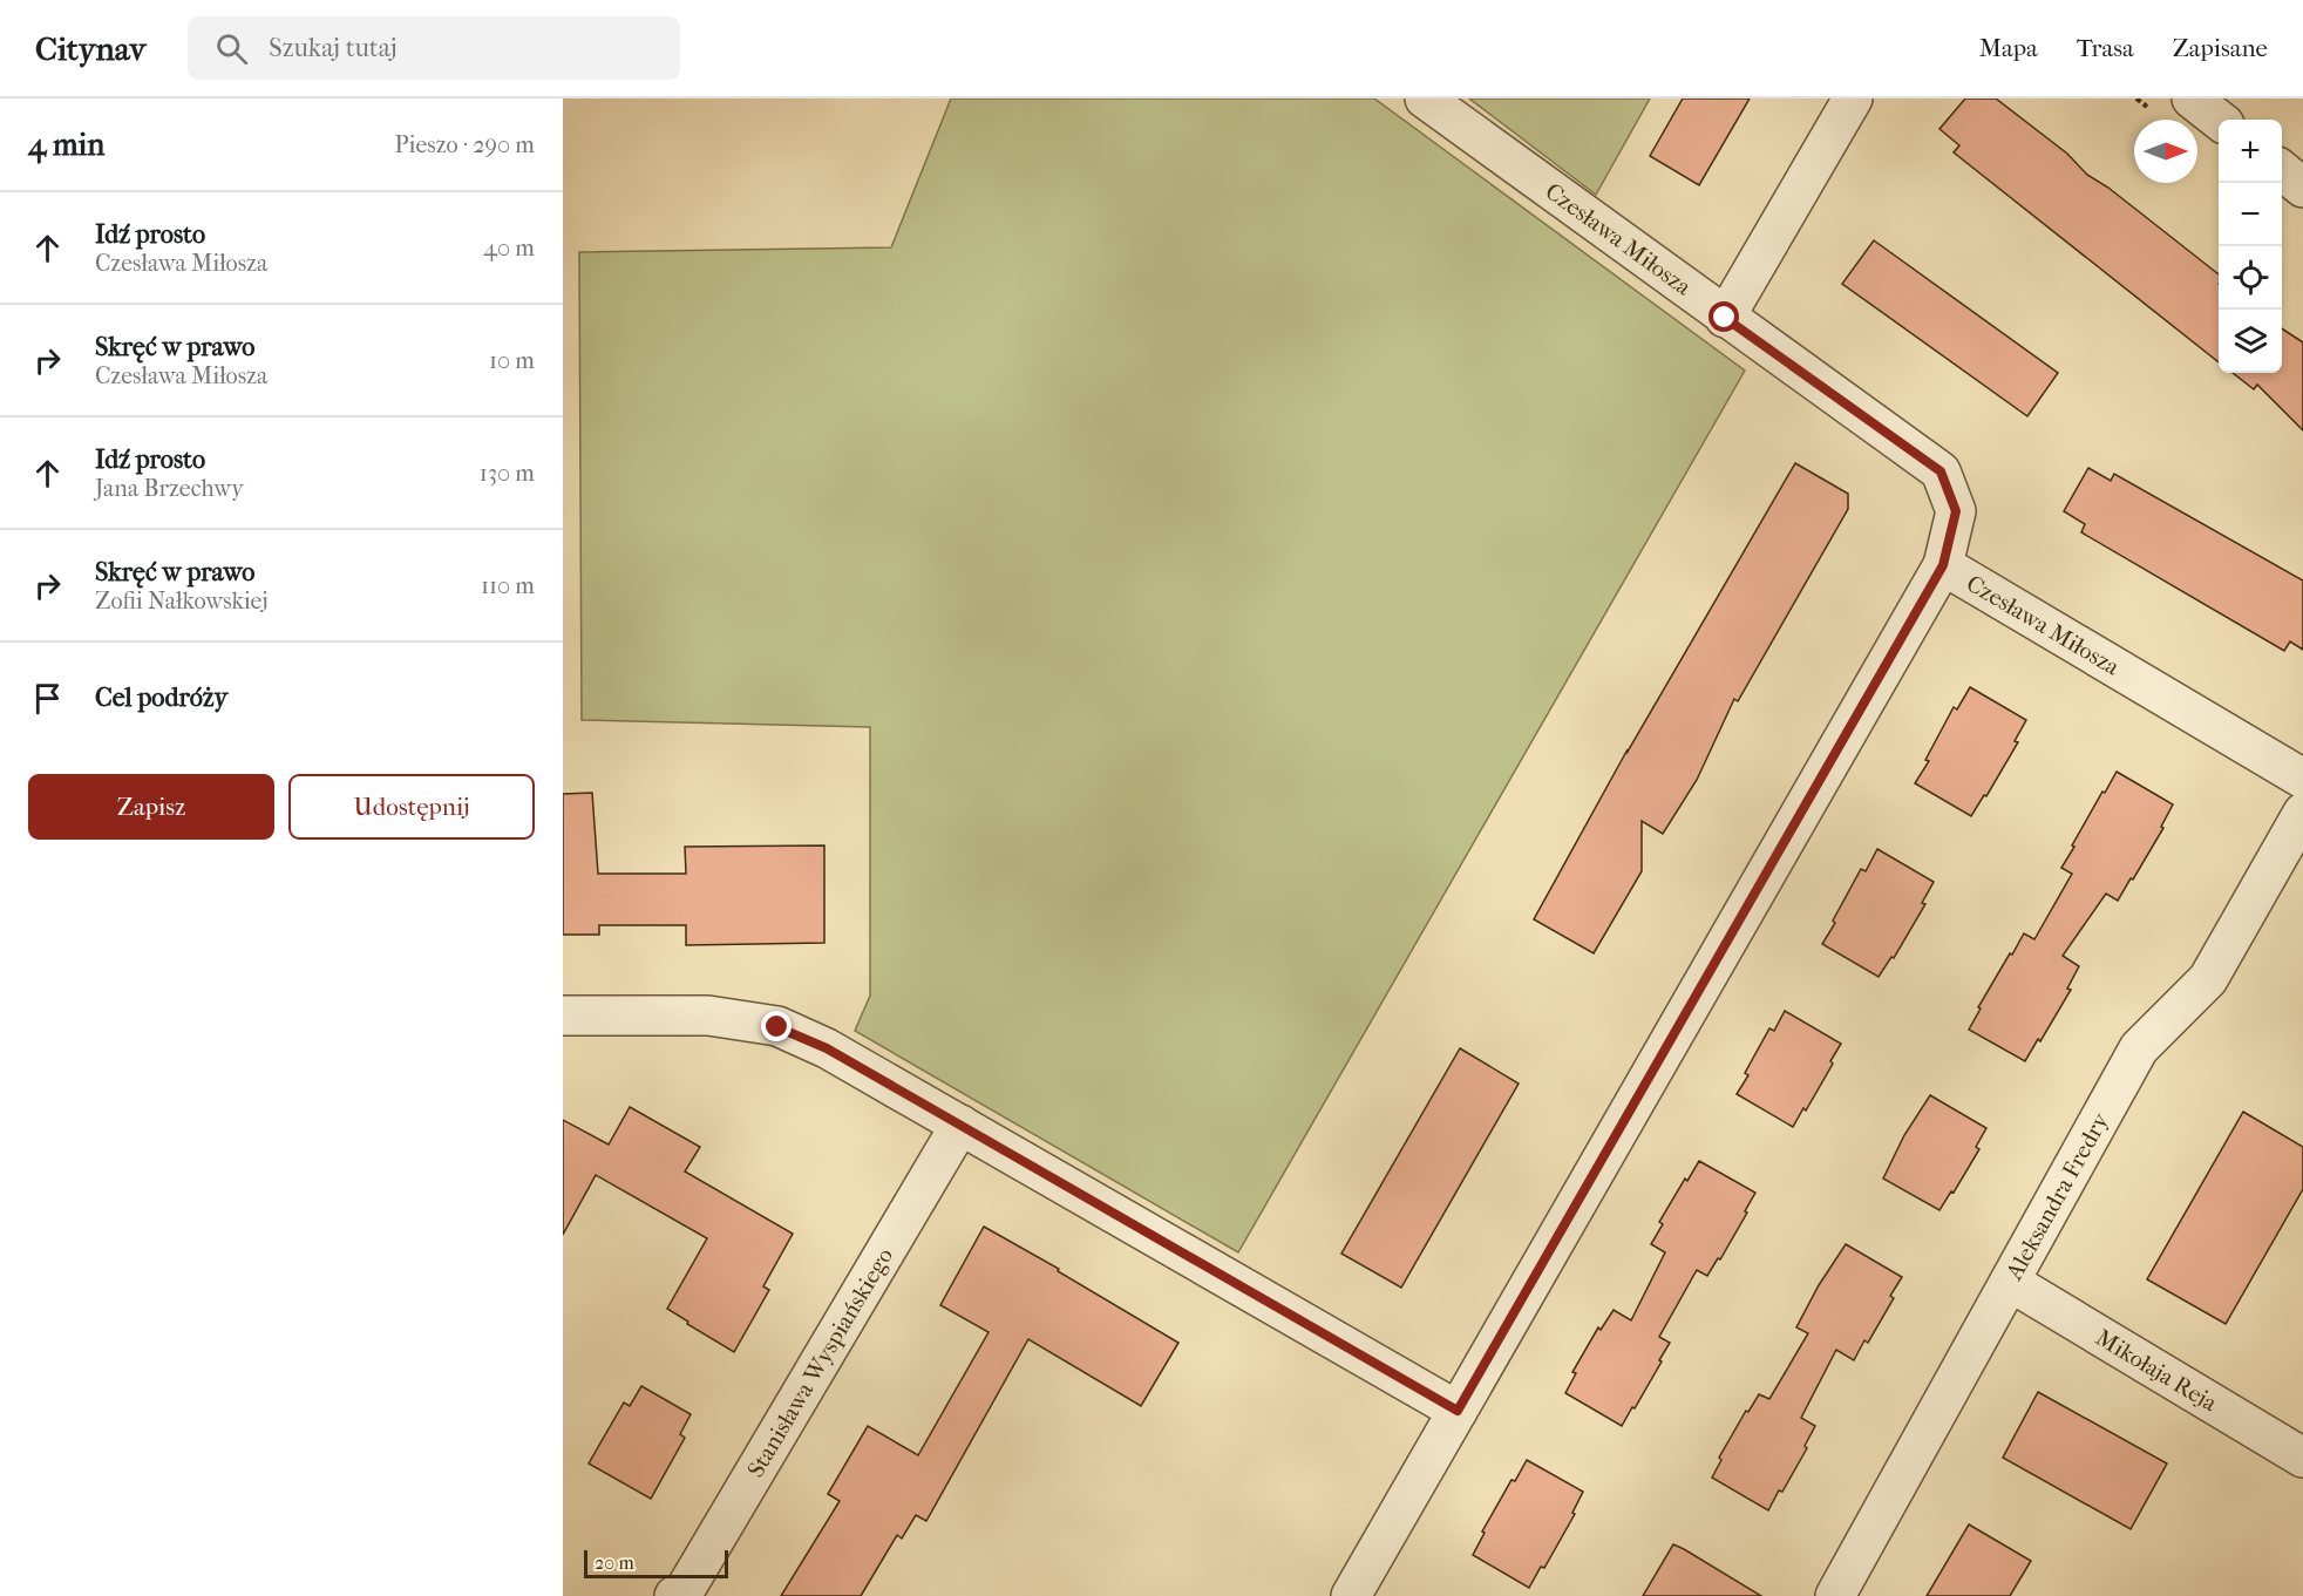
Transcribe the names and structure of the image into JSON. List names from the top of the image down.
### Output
{
  "streets": {
    "street": [
      "Czesława Miłosza",
      "Aleksandra Fredry",
      "Stanisława Wyspiańskiego",
      "Mikołaja Reja"
    ]
  },
  "crossings": [
    ["Aleksandra Fredry", "Mikołaja Reja"]
  ],
  "scale_bar": "20 m",
  "north": "right",
  "page": {
    "header": "Citynav",
    "search": "Szukaj tutaj",
    "nav": ["Mapa", "Trasa", "Zapisane"],
    "heading": ["4 min", "Pieszo · 290 m"],
    "map_buttons": ["+", "−"],
    "list": [
      ["Idź prosto", "Czesława Miłosza", "40 m"],
      ["Skręć w prawo", "Czesława Miłosza", "10 m"],
      ["Idź prosto", "Jana Brzechwy", "130 m"],
      ["Skręć w prawo", "Zofii Nałkowskiej", "110 m"],
      "Cel podróży"
    ],
    "buttons": ["Zapisz", "Udostępnij"],
    "scale": "20 m"
  }
}
